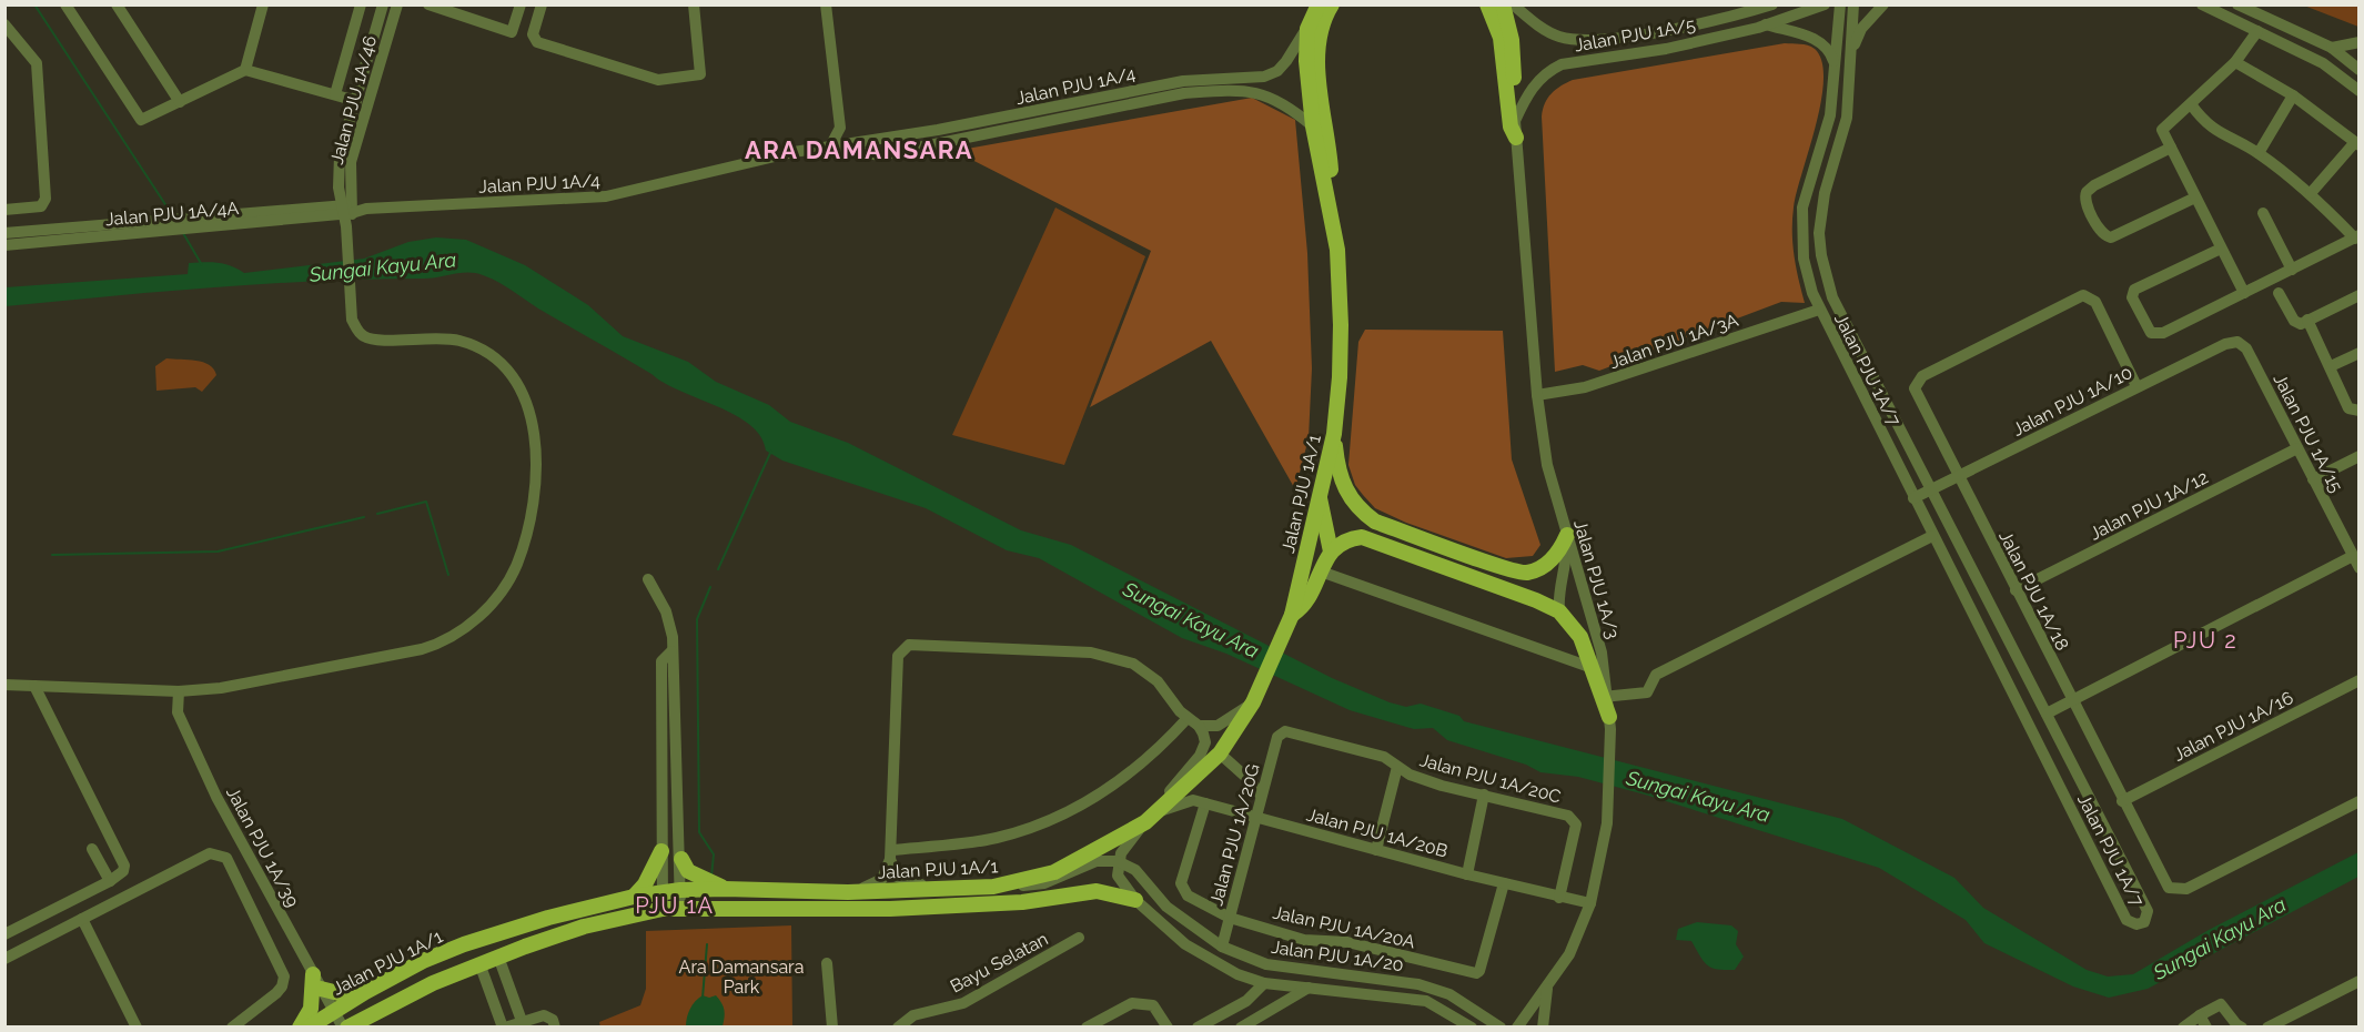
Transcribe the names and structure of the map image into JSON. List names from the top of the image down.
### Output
{
  "streets": {
    "main road": ["Jalan PJU 1A/1"],
    "street": [
      "Jalan PJU 1A/5",
      "Jalan PJU 1A/4",
      "Jalan PJU 1A/46",
      "Jalan PJU 1A/4A",
      "Jalan PJU 1A/3A",
      "Jalan PJU 1A/7",
      "Jalan PJU 1A/10",
      "Jalan PJU 1A/15",
      "Jalan PJU 1A/12",
      "Jalan PJU 1A/3",
      "Jalan PJU 1A/18",
      "Jalan PJU 1A/16",
      "Jalan PJU 1A/20C",
      "Jalan PJU 1A/20B",
      "Jalan PJU 1A/20G",
      "Jalan PJU 1A/39",
      "Jalan PJU 1A/20A",
      "Jalan PJU 1A/20",
      "Bayu Selatan"
    ]
  },
  "crossings": [
    ["Jalan PJU 1A/5", "Jalan PJU 1A/3"],
    ["Jalan PJU 1A/4", "Jalan PJU 1A/46"],
    ["Jalan PJU 1A/4", "Jalan PJU 1A/4A"],
    ["Jalan PJU 1A/4", "Jalan PJU 1A/1"],
    ["Jalan PJU 1A/46", "Jalan PJU 1A/4A"],
    ["Jalan PJU 1A/3A", "Jalan PJU 1A/7"],
    ["Jalan PJU 1A/3A", "Jalan PJU 1A/3"],
    ["Jalan PJU 1A/7", "Jalan PJU 1A/10"],
    ["Jalan PJU 1A/10", "Jalan PJU 1A/15"],
    ["Jalan PJU 1A/10", "Jalan PJU 1A/18"],
    ["Jalan PJU 1A/15", "Jalan PJU 1A/12"],
    ["Jalan PJU 1A/1", "Jalan PJU 1A/20B"],
    ["Jalan PJU 1A/1", "Jalan PJU 1A/39"],
    ["Jalan PJU 1A/1", "Jalan PJU 1A/20"],
    ["Jalan PJU 1A/12", "Jalan PJU 1A/18"],
    ["Jalan PJU 1A/18", "Jalan PJU 1A/16"],
    ["Jalan PJU 1A/20C", "Jalan PJU 1A/20B"],
    ["Jalan PJU 1A/20C", "Jalan PJU 1A/20G"],
    ["Jalan PJU 1A/20B", "Jalan PJU 1A/20G"],
    ["Jalan PJU 1A/20B", "Jalan PJU 1A/20A"],
    ["Jalan PJU 1A/20G", "Jalan PJU 1A/20A"],
    ["Jalan PJU 1A/20G", "Jalan PJU 1A/20"]
  ],
  "districts": ["ARA DAMANSARA", "PJU 2", "PJU 1A"],
  "water": ["Sungai Kayu Ara"],
  "parks": ["Ara Damansara Park"]
}
